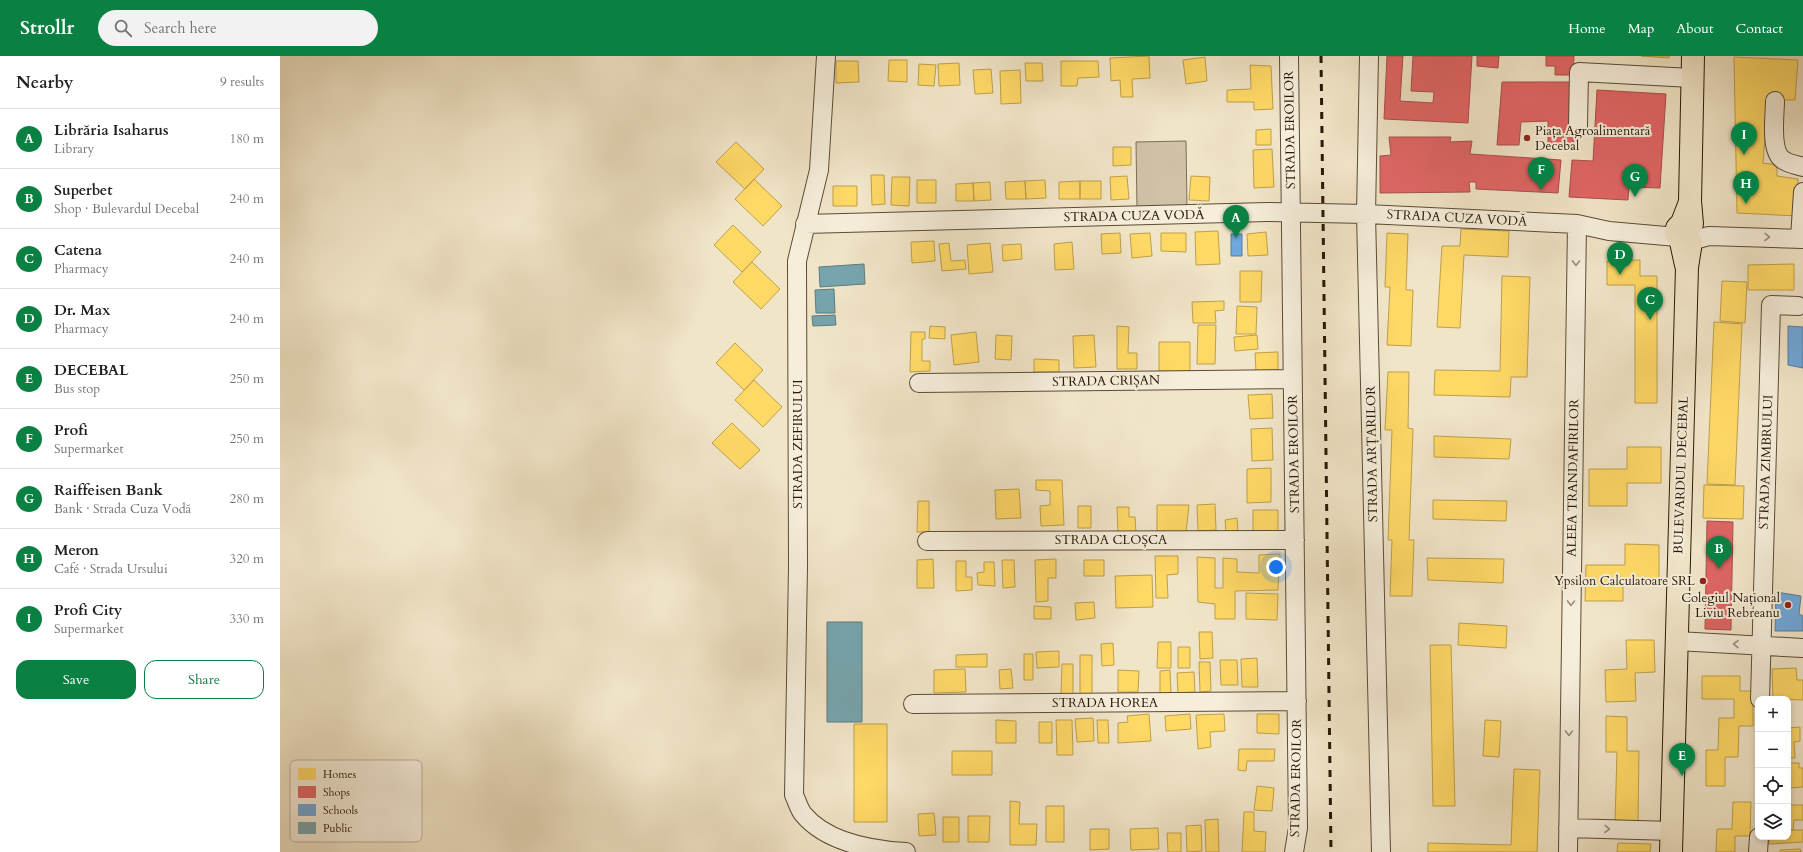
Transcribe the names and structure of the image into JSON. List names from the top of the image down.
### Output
{
  "streets": {
    "main road": ["BULEVARDUL DECEBAL"],
    "street": [
      "STRADA EROILOR",
      "STRADA CUZA VODĂ",
      "STRADA CRIȘAN",
      "STRADA ZEFIRULUI",
      "STRADA ARȚARILOR",
      "STRADA ZIMBRULUI",
      "ALEEA TRANDAFIRILOR",
      "STRADA CLOȘCA",
      "STRADA HOREA"
    ]
  },
  "crossings": [
    ["STRADA EROILOR", "STRADA CUZA VODĂ"],
    ["STRADA EROILOR", "STRADA CRIȘAN"],
    ["STRADA EROILOR", "STRADA CLOȘCA"],
    ["STRADA EROILOR", "STRADA HOREA"],
    ["STRADA CUZA VODĂ", "STRADA ZEFIRULUI"],
    ["STRADA CUZA VODĂ", "STRADA ARȚARILOR"],
    ["STRADA CUZA VODĂ", "BULEVARDUL DECEBAL"],
    ["STRADA CUZA VODĂ", "ALEEA TRANDAFIRILOR"]
  ],
  "one_way": ["ALEEA TRANDAFIRILOR"],
  "places": ["Piața Agroalimentară Decebal", "Ypsilon Calculatoare SRL", "Colegiul Național Liviu Rebreanu"],
  "legend": [
    "Homes",
    "Shops",
    "Schools",
    "Public"
  ],
  "page": {
    "header": "Strollr",
    "search": "Search here",
    "nav": [
      "Home",
      "Map",
      "About",
      "Contact"
    ],
    "heading": ["Nearby", "9 results"],
    "list": [
      {
        "mark": "A",
        "name": "Librăria Isaharus",
        "note": "Library",
        "value": "180 m"
      },
      {
        "mark": "B",
        "name": "Superbet",
        "note": "Shop · Bulevardul Decebal",
        "value": "240 m"
      },
      {
        "mark": "C",
        "name": "Catena",
        "note": "Pharmacy",
        "value": "240 m"
      },
      {
        "mark": "D",
        "name": "Dr. Max",
        "note": "Pharmacy",
        "value": "240 m"
      },
      {
        "mark": "E",
        "name": "DECEBAL",
        "note": "Bus stop",
        "value": "250 m"
      },
      {
        "mark": "F",
        "name": "Profi",
        "note": "Supermarket",
        "value": "250 m"
      },
      {
        "mark": "G",
        "name": "Raiffeisen Bank",
        "note": "Bank · Strada Cuza Vodă",
        "value": "280 m"
      },
      {
        "mark": "H",
        "name": "Meron",
        "note": "Café · Strada Ursului",
        "value": "320 m"
      },
      {
        "mark": "I",
        "name": "Profi City",
        "note": "Supermarket",
        "value": "330 m"
      }
    ],
    "pins": [
      "I",
      "F",
      "G",
      "H",
      "A",
      "D",
      "C",
      "B",
      "E"
    ],
    "buttons": ["Save", "Share"],
    "map_buttons": ["+", "−"]
  }
}
